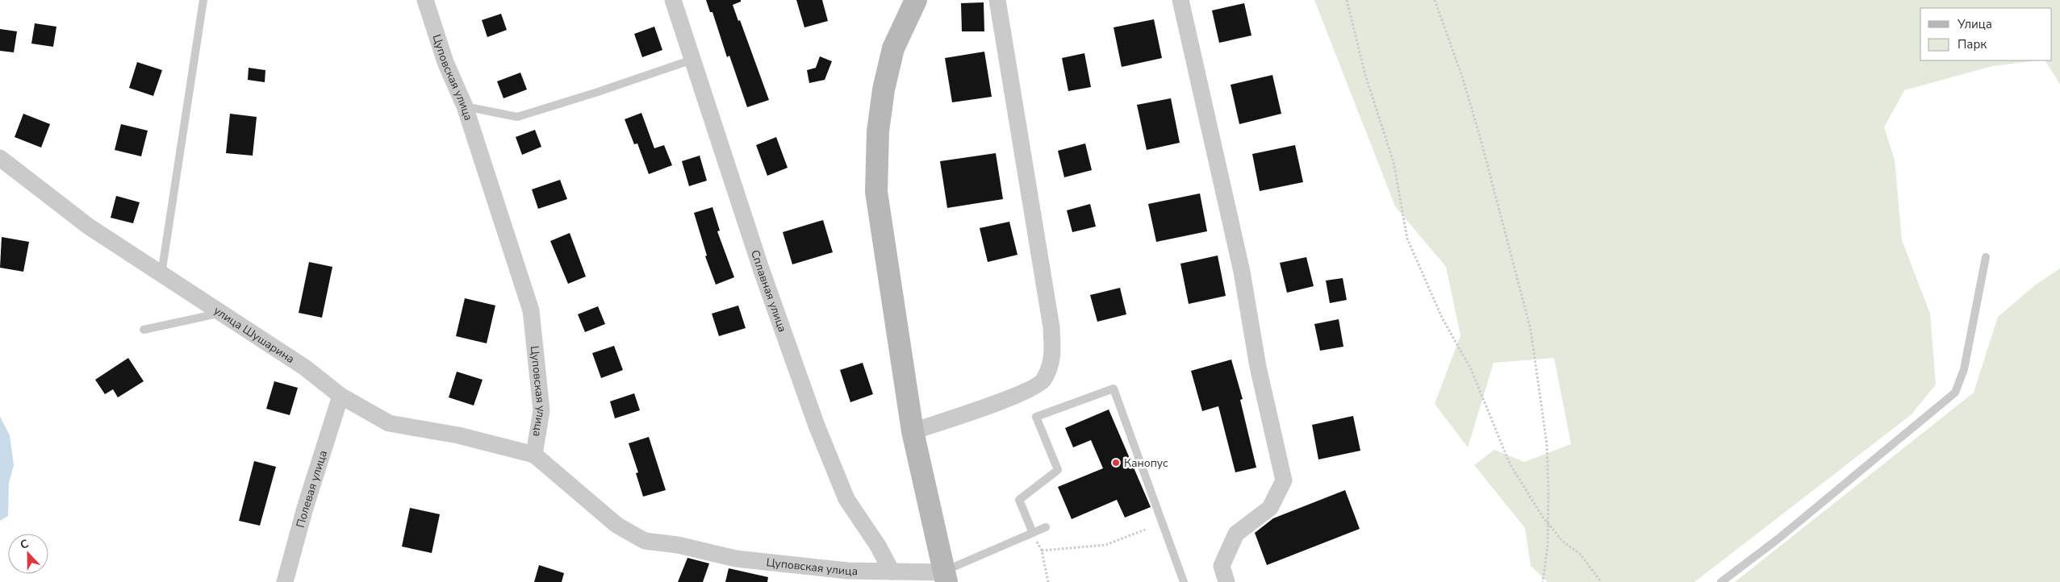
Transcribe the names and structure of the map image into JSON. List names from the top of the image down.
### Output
{
  "streets": {
    "street": [
      "Цуповская улица",
      "Сплавная улица",
      "улица Шушарина",
      "Полевая улица"
    ]
  },
  "crossings": [
    ["Цуповская улица", "Сплавная улица"],
    ["Цуповская улица", "улица Шушарина"],
    ["улица Шушарина", "Полевая улица"]
  ],
  "places": ["Канопус"],
  "legend": ["Улица", "Парк"],
  "north": "top"
}
